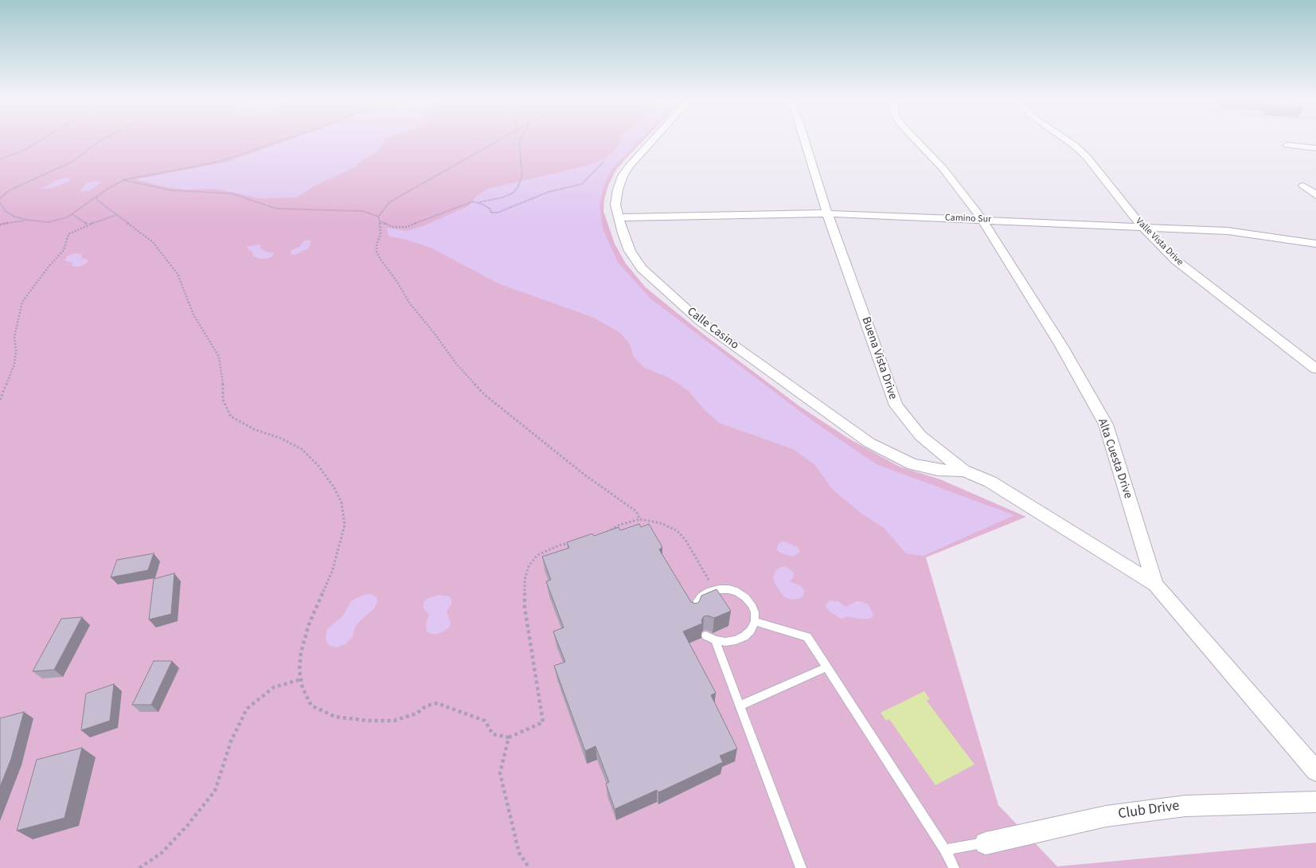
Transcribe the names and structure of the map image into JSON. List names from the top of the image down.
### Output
{
  "streets": {
    "street": [
      "Camino Sur",
      "Valle Vista Drive",
      "Calle Casino",
      "Buena Vista Drive",
      "Alta Cuesta Drive",
      "Club Drive"
    ]
  },
  "crossings": [
    ["Camino Sur", "Valle Vista Drive"],
    ["Camino Sur", "Calle Casino"],
    ["Camino Sur", "Buena Vista Drive"],
    ["Camino Sur", "Alta Cuesta Drive"],
    ["Calle Casino", "Buena Vista Drive"],
    ["Buena Vista Drive", "Alta Cuesta Drive"]
  ]
}
